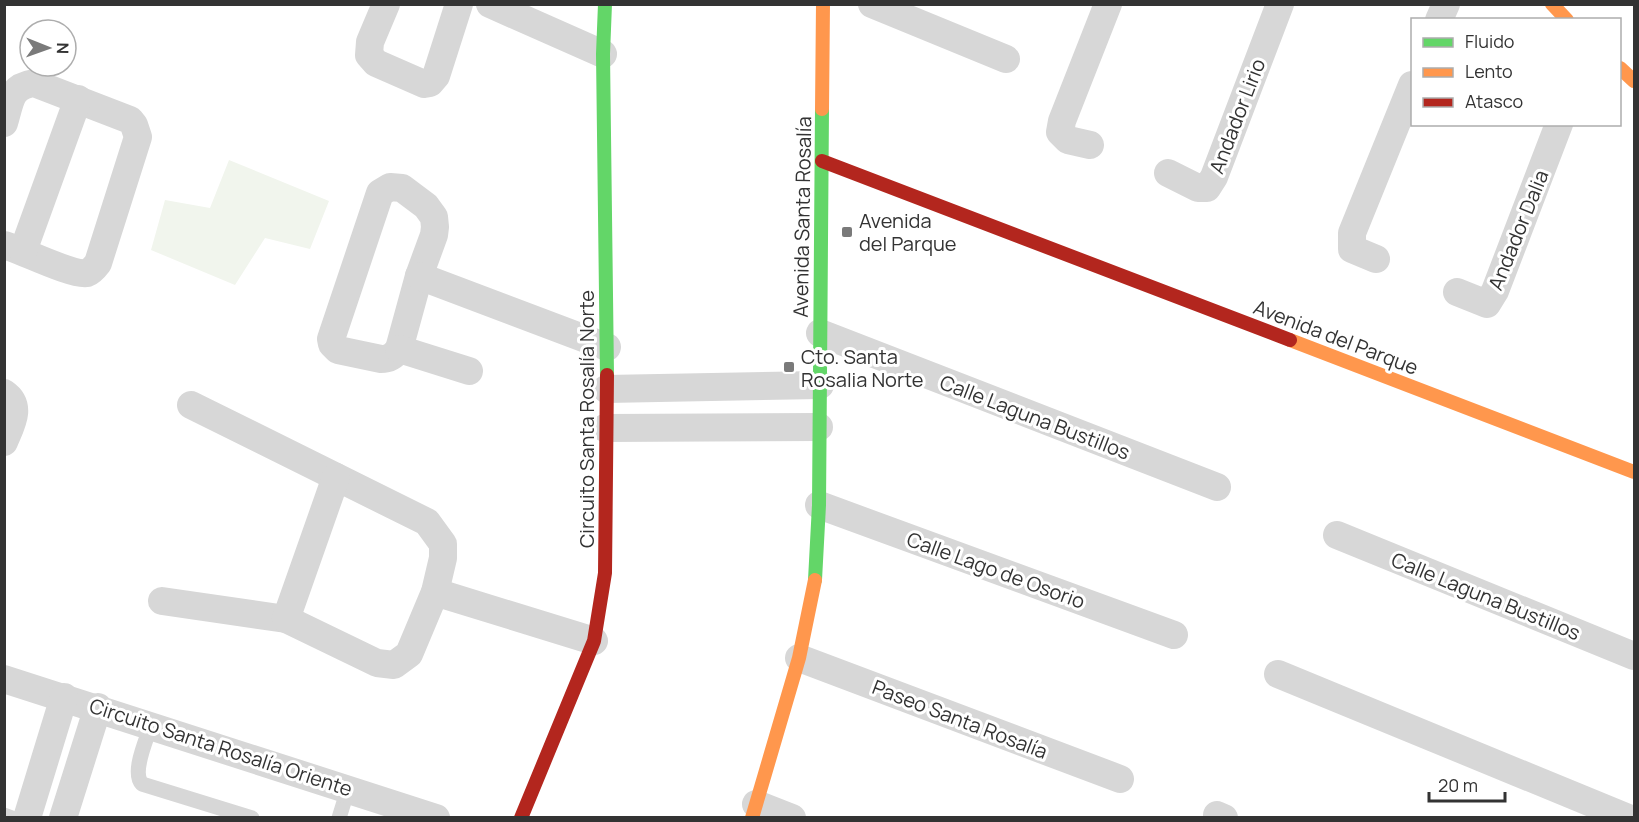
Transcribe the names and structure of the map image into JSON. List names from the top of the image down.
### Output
{
  "streets": {
    "street": [
      "Andador Lirio",
      "Avenida Santa Rosalía",
      "Andador Dalia",
      "Avenida del Parque",
      "Calle Laguna Bustillos",
      "Circuito Santa Rosalía Norte",
      "Calle Lago de Osorio",
      "Paseo Santa Rosalía",
      "Circuito Santa Rosalía Oriente"
    ]
  },
  "crossings": [
    ["Avenida Santa Rosalía", "Avenida del Parque"],
    ["Avenida Santa Rosalía", "Calle Laguna Bustillos"],
    ["Avenida Santa Rosalía", "Calle Lago de Osorio"],
    ["Avenida Santa Rosalía", "Paseo Santa Rosalía"]
  ],
  "places": {
    "transit": ["Avenida del Parque", "Cto. Santa Rosalia Norte"]
  },
  "legend": ["Fluido", "Lento", "Atasco"],
  "scale_bar": "20 m",
  "north": "right"
}
